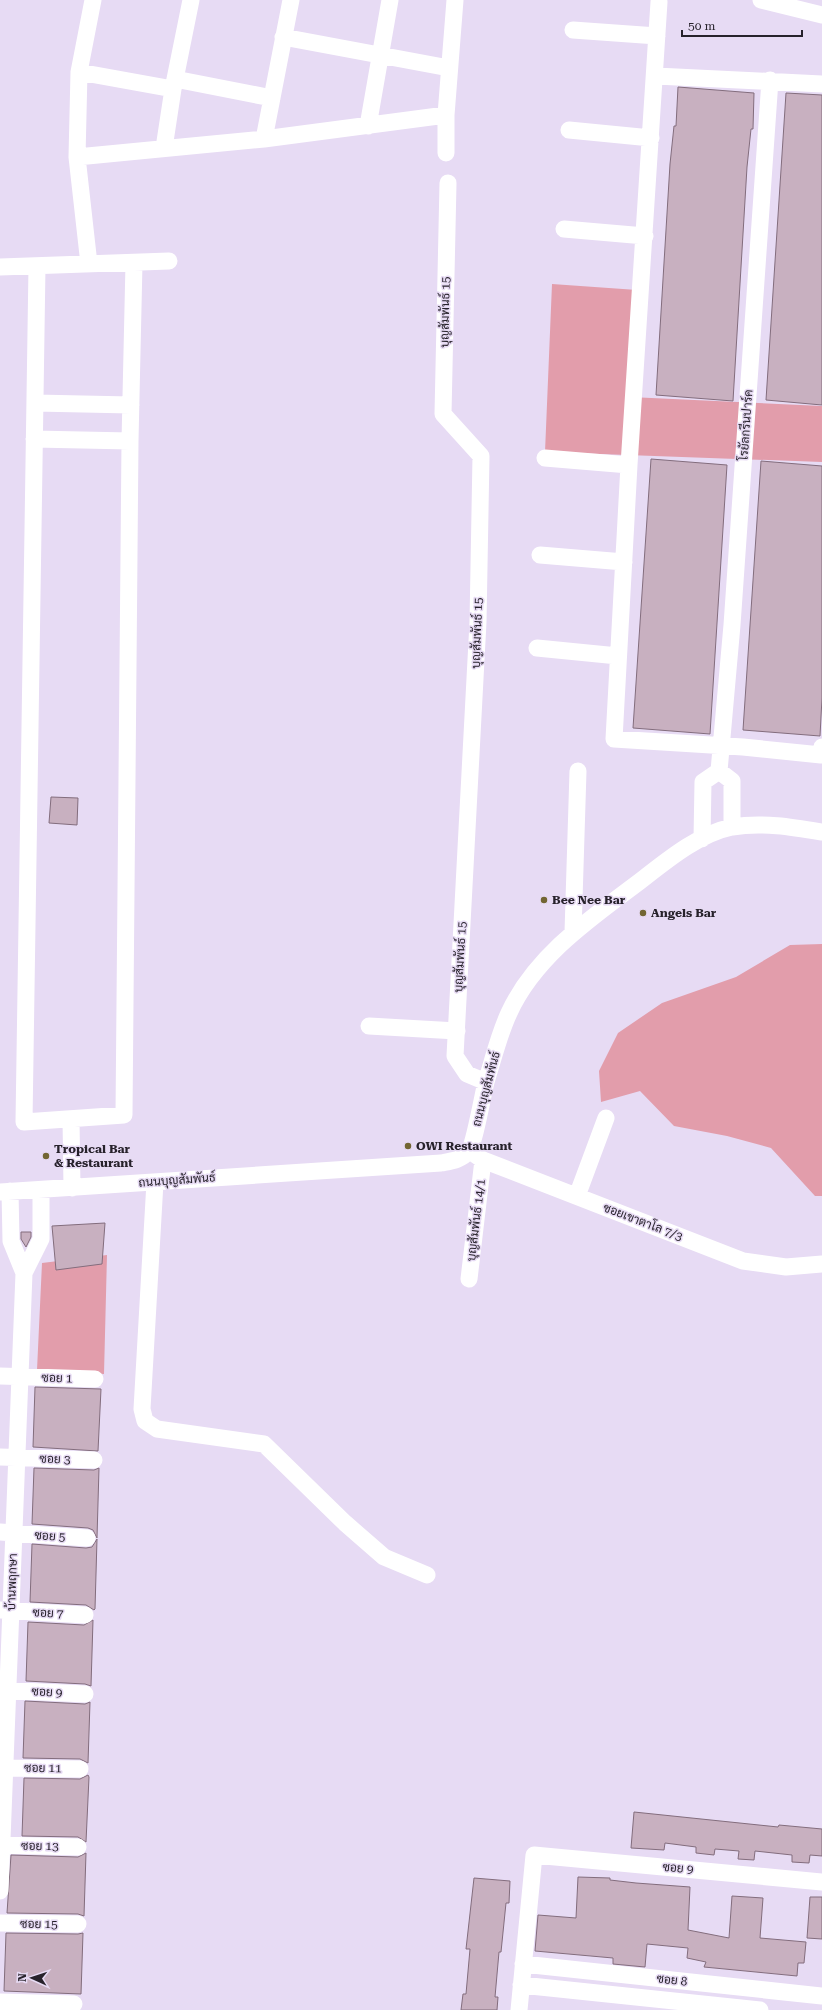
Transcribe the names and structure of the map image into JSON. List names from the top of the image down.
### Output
{
  "streets": {
    "street": [
      "บุญสัมพันธ์ 15",
      "โรยัลกรีนปาร์ค",
      "ถนนบุญสัมพันธ์",
      "บุญสัมพันธ์ 14/1",
      "ซอยเขาตาโล 7/3",
      "ซอย 1",
      "ซอย 3",
      "ซอย 5",
      "บ้านพฤกษา",
      "ซอย 7",
      "ซอย 9",
      "ซอย 11",
      "ซอย 13",
      "ซอย 15",
      "ซอย 8"
    ]
  },
  "crossings": [
    ["บุญสัมพันธ์ 15", "ถนนบุญสัมพันธ์"],
    ["ถนนบุญสัมพันธ์", "บุญสัมพันธ์ 14/1"],
    ["ถนนบุญสัมพันธ์", "ซอยเขาตาโล 7/3"],
    ["ถนนบุญสัมพันธ์", "บ้านพฤกษา"],
    ["บุญสัมพันธ์ 14/1", "ซอยเขาตาโล 7/3"],
    ["ซอย 1", "บ้านพฤกษา"],
    ["ซอย 3", "บ้านพฤกษา"],
    ["ซอย 5", "บ้านพฤกษา"],
    ["บ้านพฤกษา", "ซอย 7"],
    ["บ้านพฤกษา", "ซอย 9"],
    ["บ้านพฤกษา", "ซอย 11"],
    ["บ้านพฤกษา", "ซอย 13"],
    ["ซอย 9", "ซอย 8"]
  ],
  "places": [
    "Bee Nee Bar",
    "Angels Bar",
    "OWI Restaurant",
    "Tropical Bar & Restaurant"
  ],
  "scale_bar": "50 m",
  "north": "left"
}
